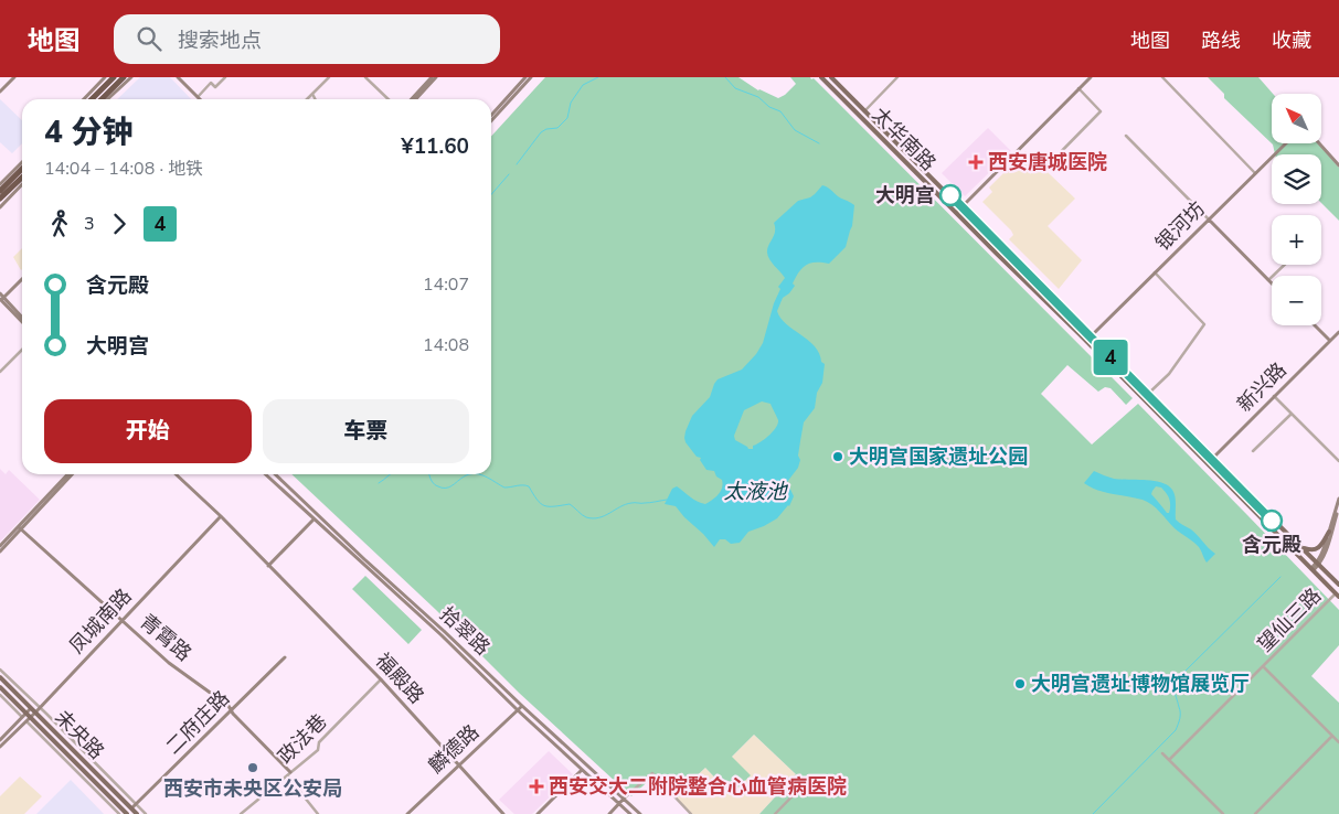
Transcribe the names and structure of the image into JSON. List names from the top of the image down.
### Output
{
  "streets": {
    "main road": ["太华南路", "未央路"],
    "street": [
      "银河坊",
      "新兴路",
      "望仙三路",
      "凤城南路",
      "拾翠路",
      "青霄路",
      "福殿路",
      "二府庄路",
      "政法巷",
      "麟德路"
    ]
  },
  "crossings": [
    ["太华南路", "银河坊"],
    ["太华南路", "新兴路"],
    ["太华南路", "望仙三路"],
    ["凤城南路", "青霄路"],
    ["凤城南路", "福殿路"],
    ["凤城南路", "未央路"],
    ["拾翠路", "麟德路"],
    ["青霄路", "二府庄路"],
    ["青霄路", "政法巷"],
    ["福殿路", "政法巷"],
    ["福殿路", "麟德路"],
    ["二府庄路", "未央路"]
  ],
  "water": ["太液池"],
  "places": {
    "health": ["西安唐城医院", "西安交大二附院整合心血管病医院"],
    "other": [
      "大明宫",
      "大明宫国家遗址公园",
      "含元殿",
      "大明宫遗址博物馆展览厅",
      "西安市未央区公安局"
    ]
  },
  "lines": ["metro line 4"],
  "north": "top left",
  "page": {
    "header": "地图",
    "search": "搜索地点",
    "nav": ["地图", "路线", "收藏"],
    "on_map": "4",
    "map_buttons": ["+", "−"],
    "heading": ["4 分钟", "14:04 – 14:08 · 地铁", "¥11.60"],
    "legs": ["3", "4"],
    "list": [
      {
        "name": "含元殿",
        "value": "14:07"
      },
      {
        "name": "大明宫",
        "value": "14:08"
      }
    ],
    "buttons": ["开始", "车票"]
  }
}
